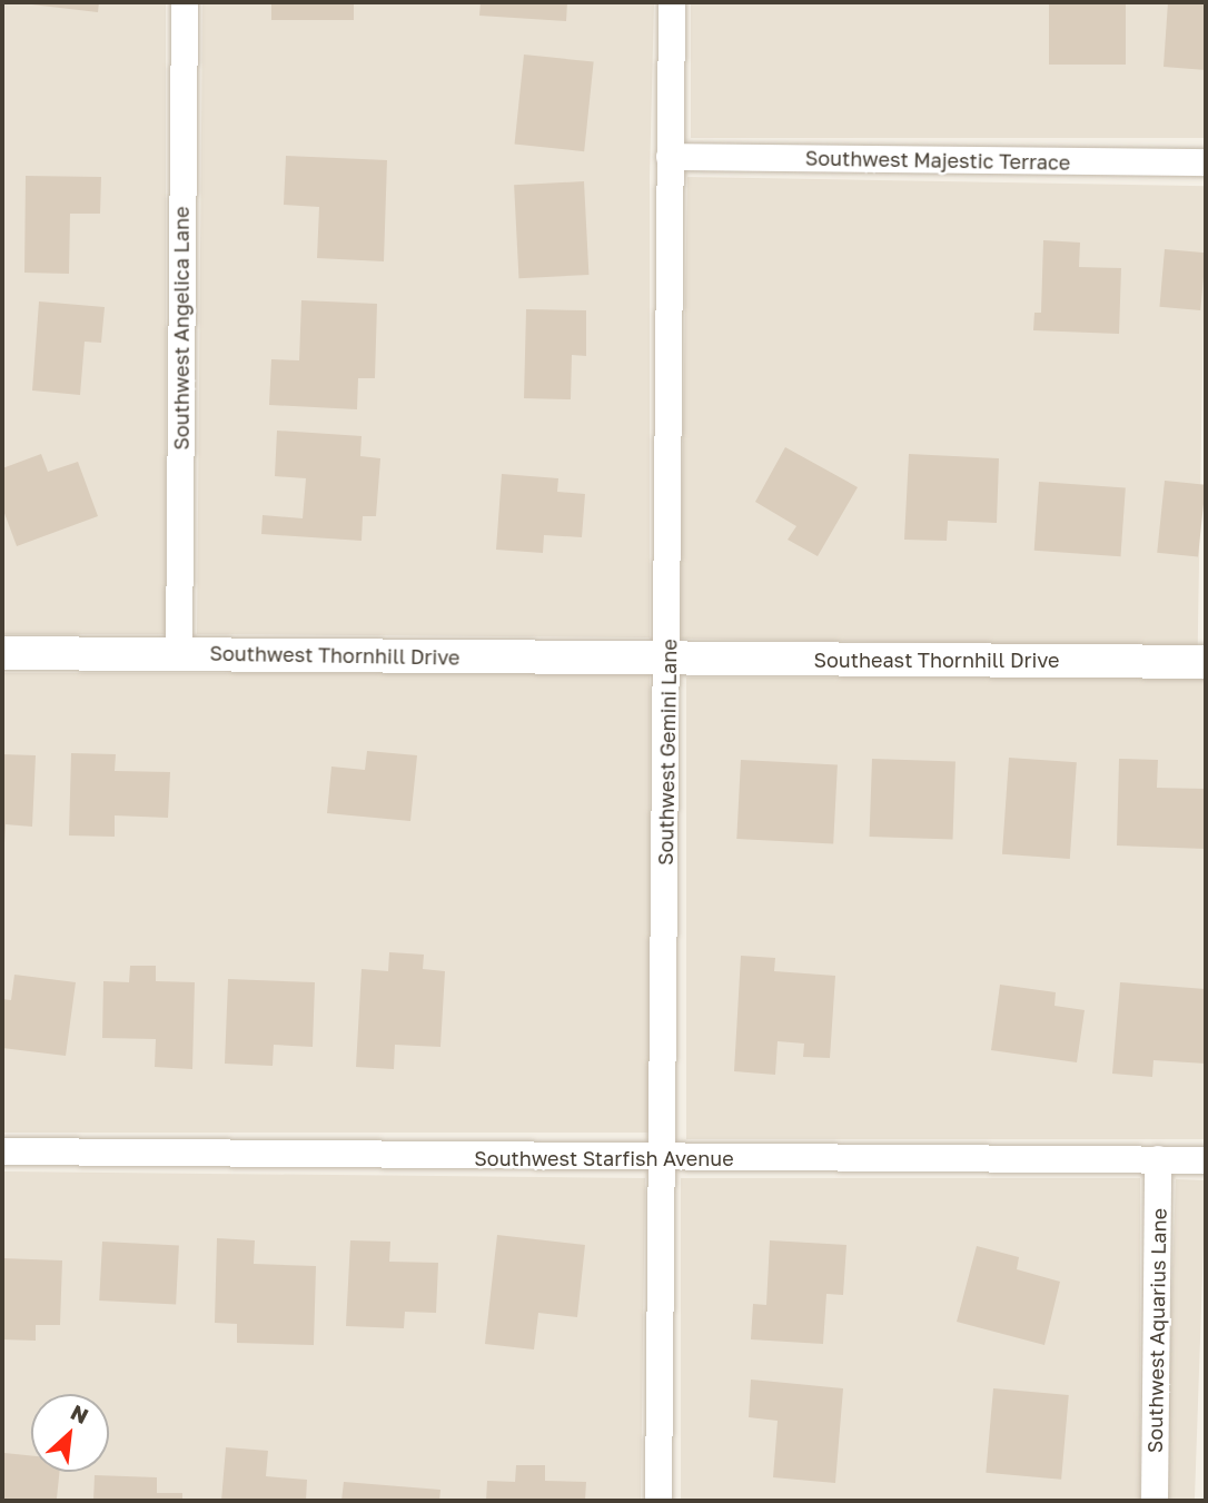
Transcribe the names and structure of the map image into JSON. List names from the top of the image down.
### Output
{
  "streets": {
    "street": [
      "Southwest Majestic Terrace",
      "Southwest Angelica Lane",
      "Southwest Thornhill Drive",
      "Southeast Thornhill Drive",
      "Southwest Gemini Lane",
      "Southwest Starfish Avenue",
      "Southwest Aquarius Lane"
    ]
  },
  "crossings": [
    ["Southwest Majestic Terrace", "Southwest Gemini Lane"],
    ["Southwest Angelica Lane", "Southwest Thornhill Drive"],
    ["Southwest Thornhill Drive", "Southeast Thornhill Drive"],
    ["Southwest Thornhill Drive", "Southwest Gemini Lane"],
    ["Southeast Thornhill Drive", "Southwest Gemini Lane"],
    ["Southwest Gemini Lane", "Southwest Starfish Avenue"],
    ["Southwest Starfish Avenue", "Southwest Aquarius Lane"]
  ],
  "north": "top right"
}
